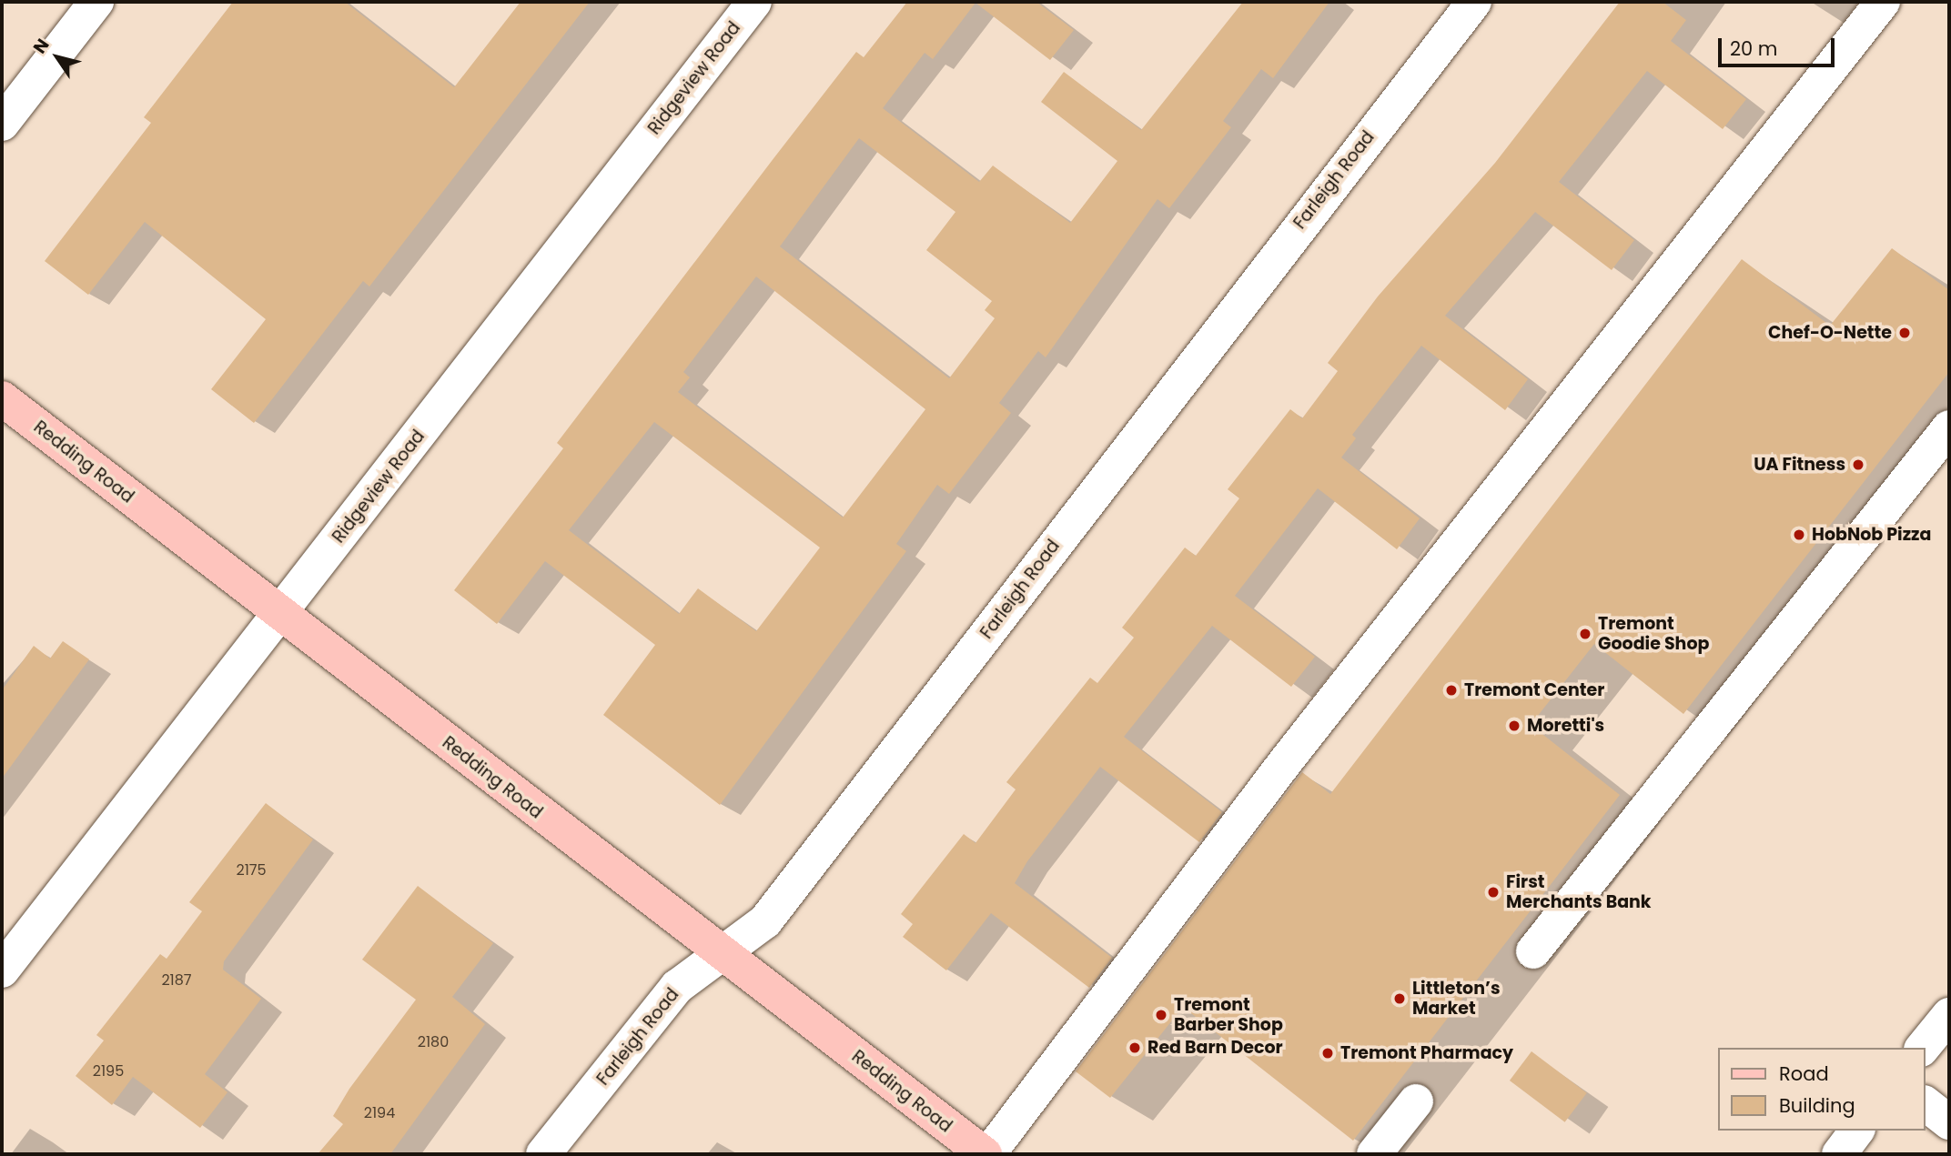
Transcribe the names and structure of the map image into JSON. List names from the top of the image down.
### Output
{
  "streets": {
    "main road": ["Redding Road"],
    "street": ["Ridgeview Road", "Farleigh Road"]
  },
  "crossings": [
    ["Ridgeview Road", "Redding Road"],
    ["Farleigh Road", "Redding Road"]
  ],
  "places": [
    "Chef-O-Nette",
    "UA Fitness",
    "HobNob Pizza",
    "Tremont Goodie Shop",
    "Tremont Center",
    "Moretti's",
    "First Merchants Bank",
    "Littleton’s Market",
    "Tremont Barber Shop",
    "Red Barn Decor",
    "Tremont Pharmacy"
  ],
  "house_numbers": [
    "2175",
    "2187",
    "2180",
    "2195",
    "2194"
  ],
  "legend": ["Road", "Building"],
  "scale_bar": "20 m",
  "north": "top left"
}
